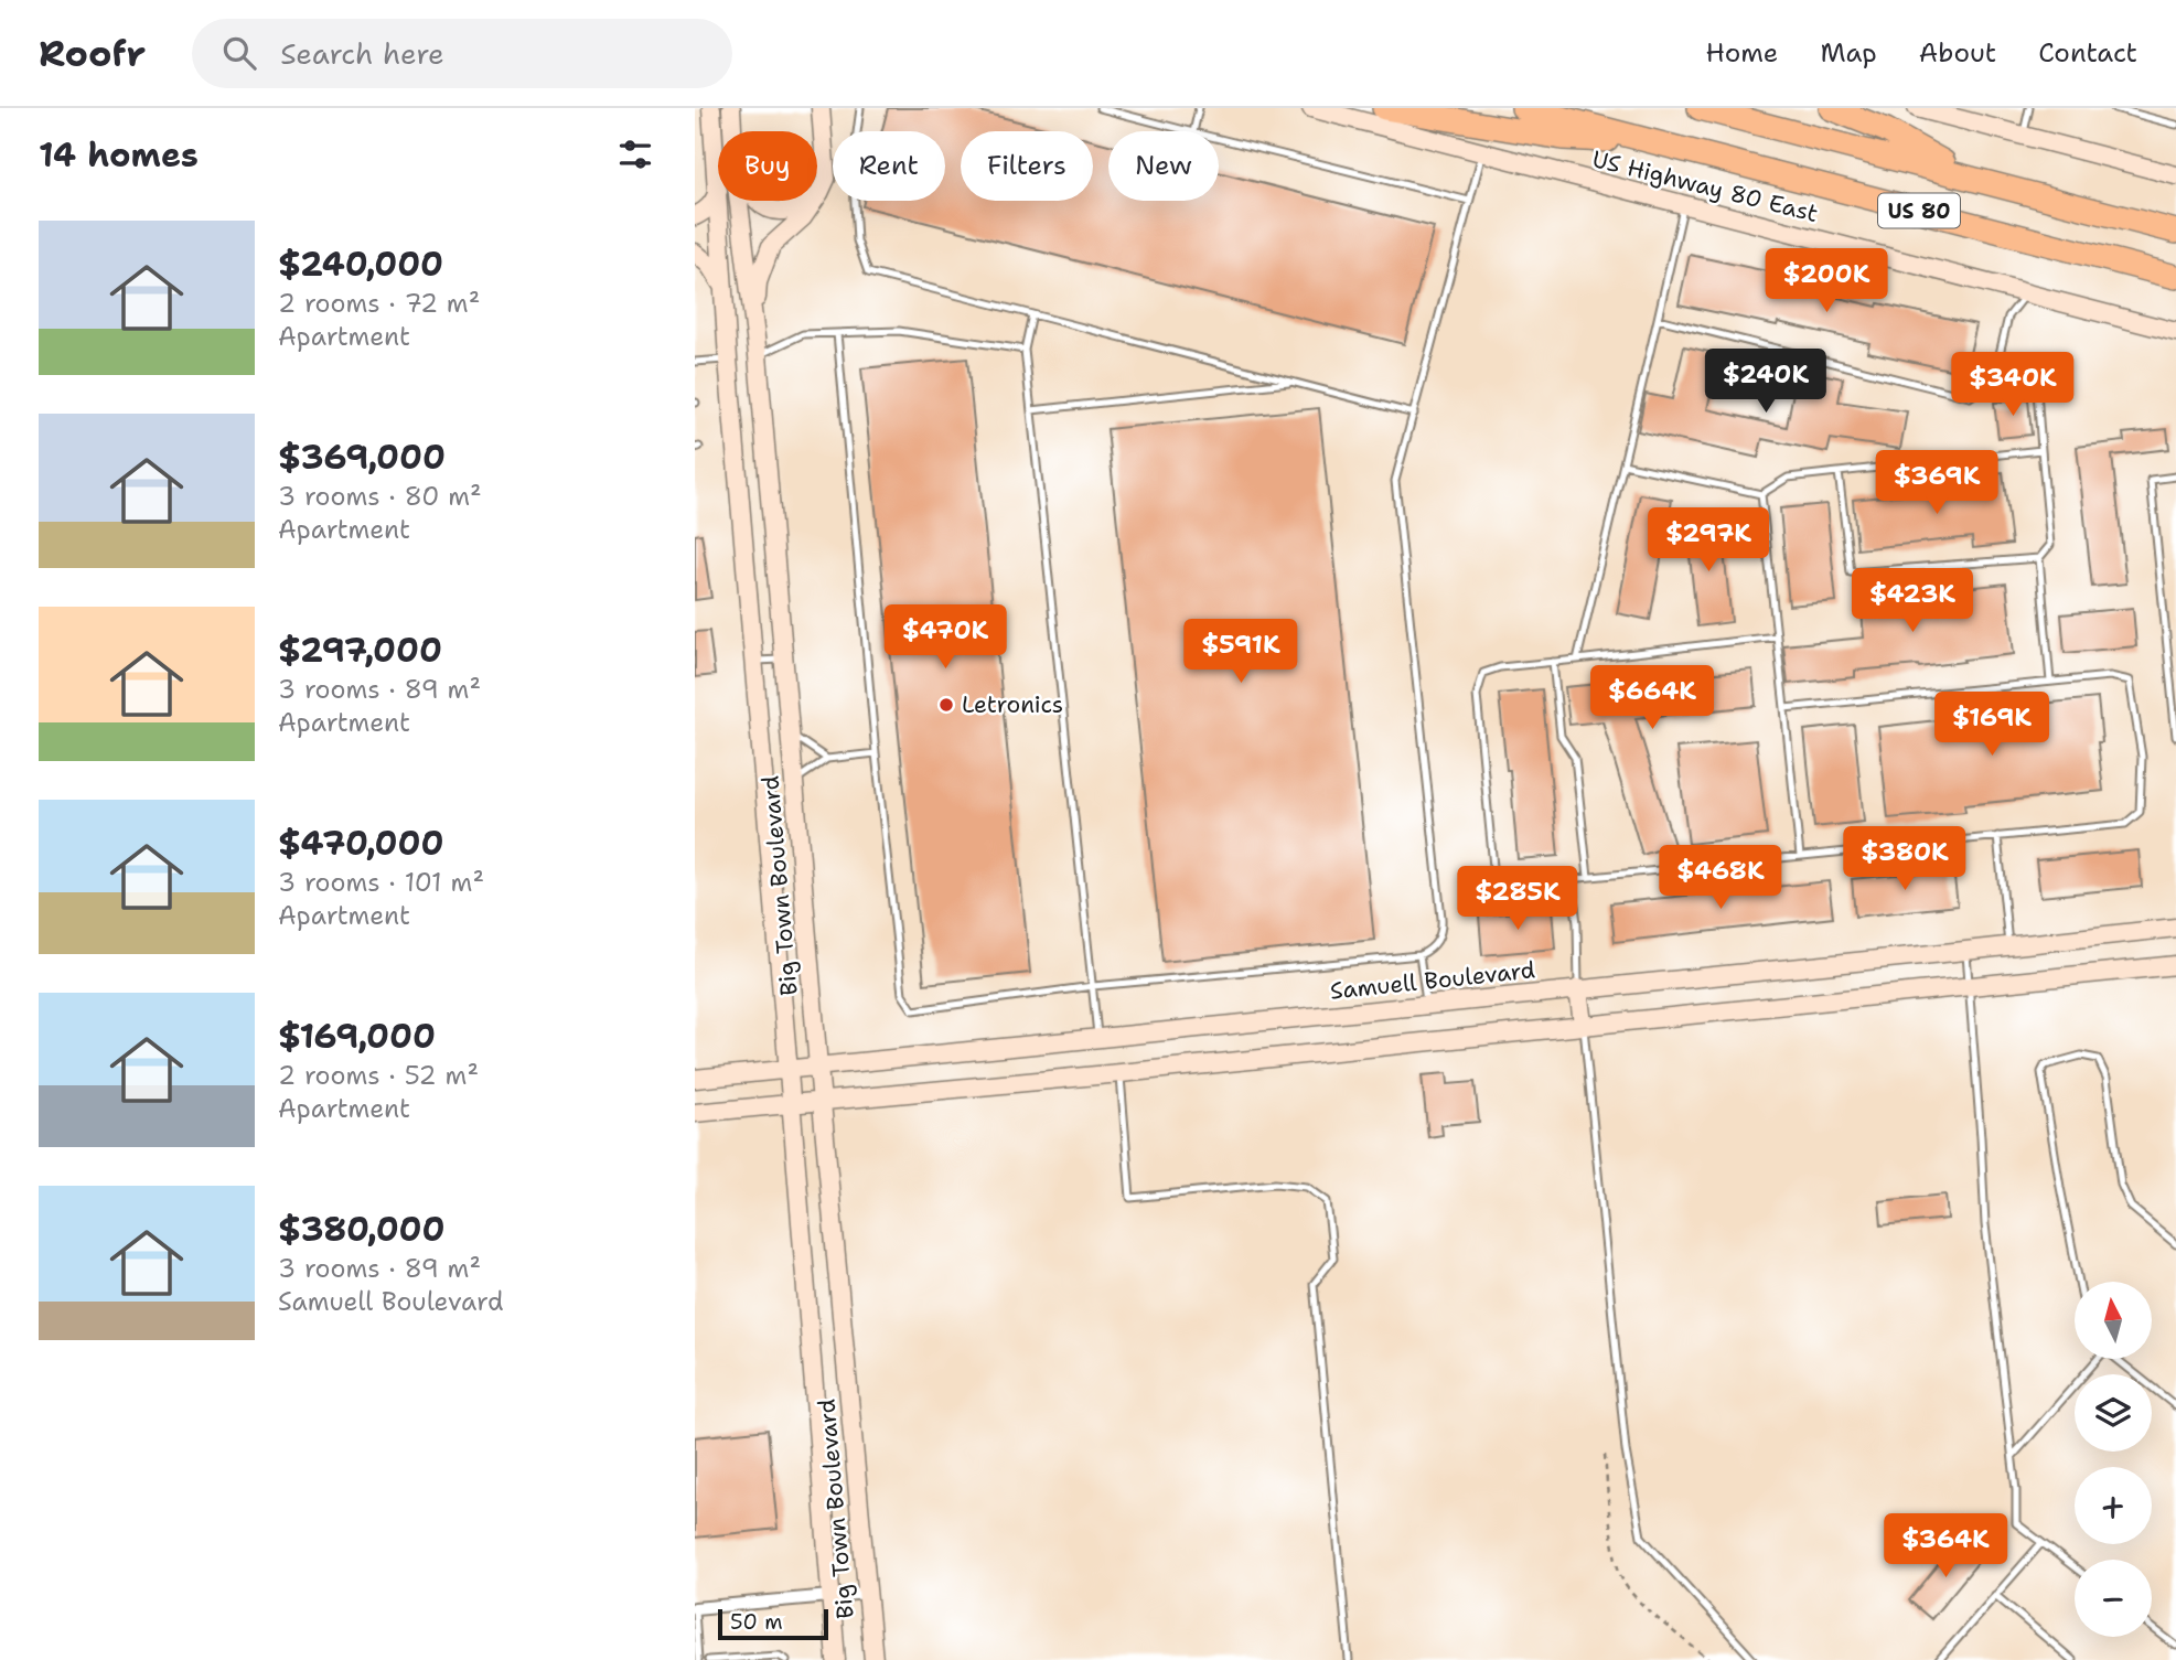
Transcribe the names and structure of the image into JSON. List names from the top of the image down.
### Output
{
  "streets": {
    "highway": ["US 80"],
    "main road": ["US Highway 80 East", "Big Town Boulevard", "Samuell Boulevard"]
  },
  "crossings": [
    ["Big Town Boulevard", "Samuell Boulevard"]
  ],
  "places": ["Letronics"],
  "scale_bar": "50 m",
  "north": "top",
  "page": {
    "header": "Roofr",
    "search": "Search here",
    "nav": [
      "Home",
      "Map",
      "About",
      "Contact"
    ],
    "heading": "14 homes",
    "chip": [
      "Buy",
      "Rent",
      "Filters",
      "New"
    ],
    "list": [
      {
        "name": "$240,000",
        "note": "2 rooms · 72 m² · Apartment"
      },
      {
        "name": "$369,000",
        "note": "3 rooms · 80 m² · Apartment"
      },
      {
        "name": "$297,000",
        "note": "3 rooms · 89 m² · Apartment"
      },
      {
        "name": "$470,000",
        "note": "3 rooms · 101 m² · Apartment"
      },
      {
        "name": "$169,000",
        "note": "2 rooms · 52 m² · Apartment"
      },
      {
        "name": "$380,000",
        "note": "3 rooms · 89 m² · Samuell Boulevard"
      }
    ],
    "price": [
      "$200K",
      "$240K",
      "$340K",
      "$369K",
      "$297K",
      "$423K",
      "$470K",
      "$591K",
      "$664K",
      "$169K",
      "$380K",
      "$468K",
      "$285K",
      "$364K"
    ],
    "map_buttons": ["+", "−"],
    "scale": "50 m"
  }
}
